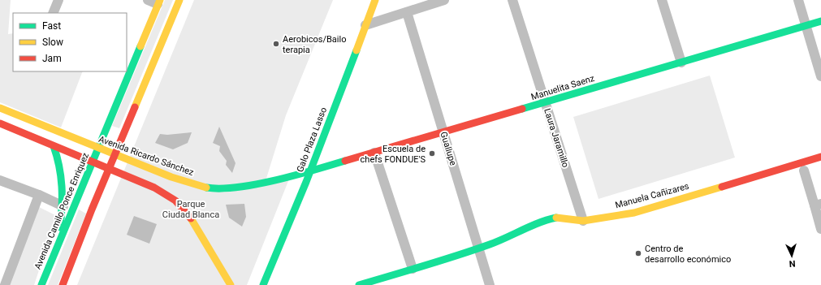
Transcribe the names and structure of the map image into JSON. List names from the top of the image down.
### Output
{
  "streets": {
    "street": [
      "Manuelita Saenz",
      "Laura Jaramillo",
      "Galo Plaza Lasso",
      "Guallupe",
      "Avenida Ricardo Sánchez",
      "Manuela Cañizares",
      "Avenida Camilo Ponce Enriquez"
    ]
  },
  "crossings": [
    ["Manuelita Saenz", "Laura Jaramillo"],
    ["Manuelita Saenz", "Galo Plaza Lasso"],
    ["Manuelita Saenz", "Guallupe"],
    ["Manuelita Saenz", "Avenida Ricardo Sánchez"],
    ["Laura Jaramillo", "Manuela Cañizares"],
    ["Galo Plaza Lasso", "Avenida Ricardo Sánchez"],
    ["Guallupe", "Manuela Cañizares"],
    ["Avenida Ricardo Sánchez", "Avenida Camilo Ponce Enriquez"]
  ],
  "parks": ["Parque Ciudad Blanca"],
  "places": ["Aerobicos/Bailo terapia", "Escuela de chefs FONDUE'S", "Centro de desarrollo económico"],
  "legend": ["Fast", "Slow", "Jam"],
  "north": "bottom"
}
